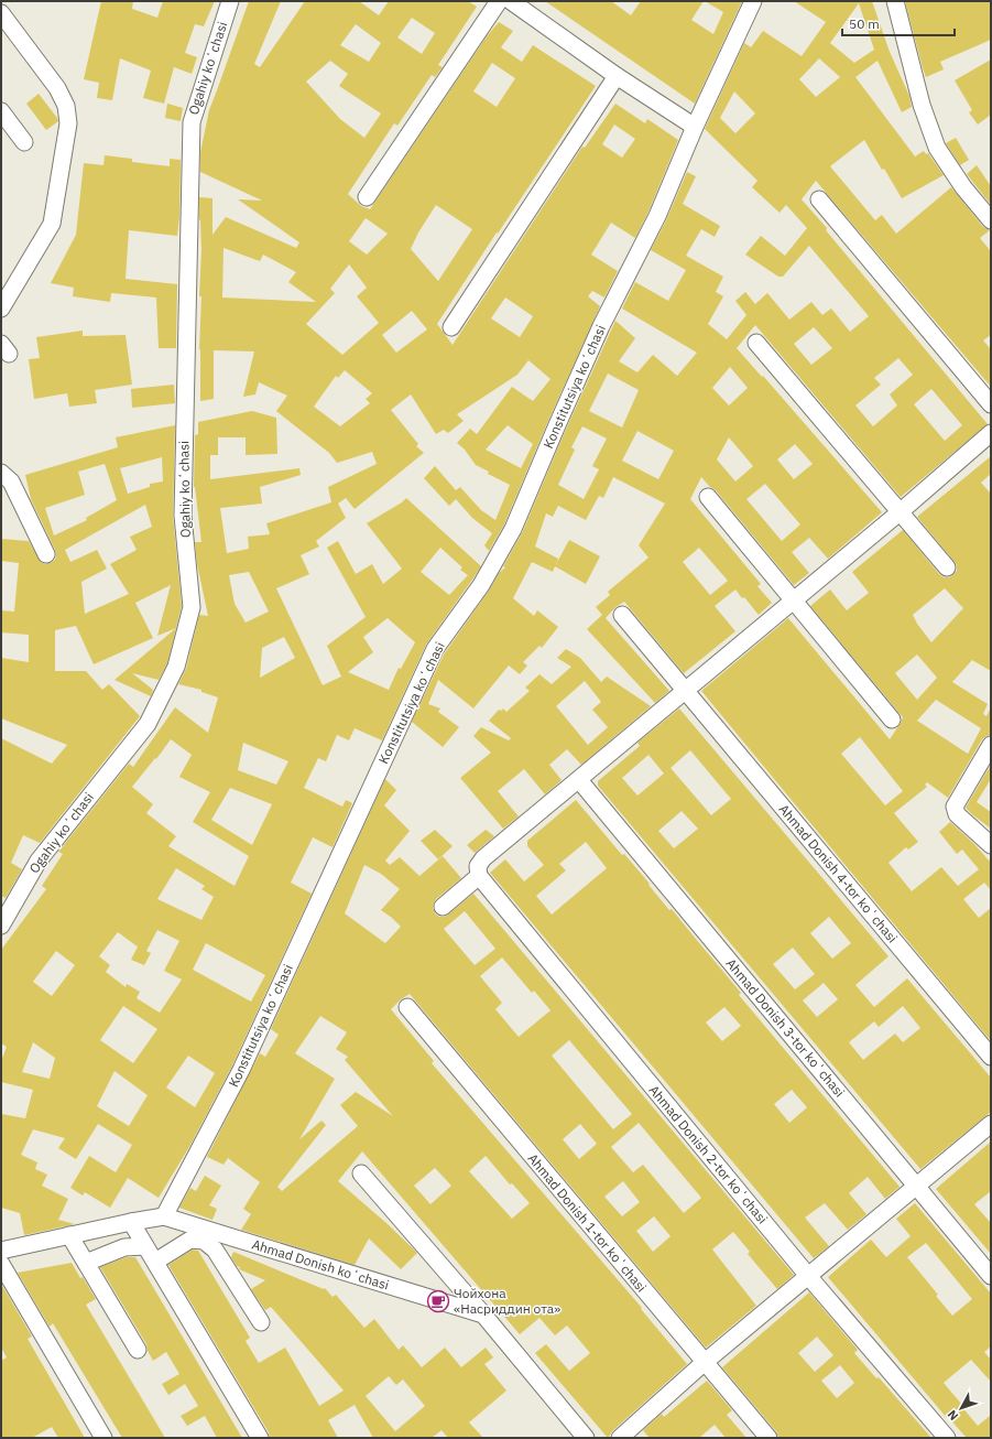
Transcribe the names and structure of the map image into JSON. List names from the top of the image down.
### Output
{
  "streets": {
    "street": [
      "Ogahiy koʻchasi",
      "Konstitutsiya koʻchasi",
      "Ahmad Donish 4-tor koʻchasi",
      "Ahmad Donish 3-tor koʻchasi",
      "Ahmad Donish 2-tor koʻchasi",
      "Ahmad Donish 1-tor koʻchasi",
      "Ahmad Donish koʻchasi"
    ]
  },
  "crossings": [
    ["Konstitutsiya koʻchasi", "Ahmad Donish koʻchasi"]
  ],
  "places": {
    "cafe": ["Чойхона «Насриддин ота»"]
  },
  "scale_bar": "50 m",
  "north": "bottom left"
}
